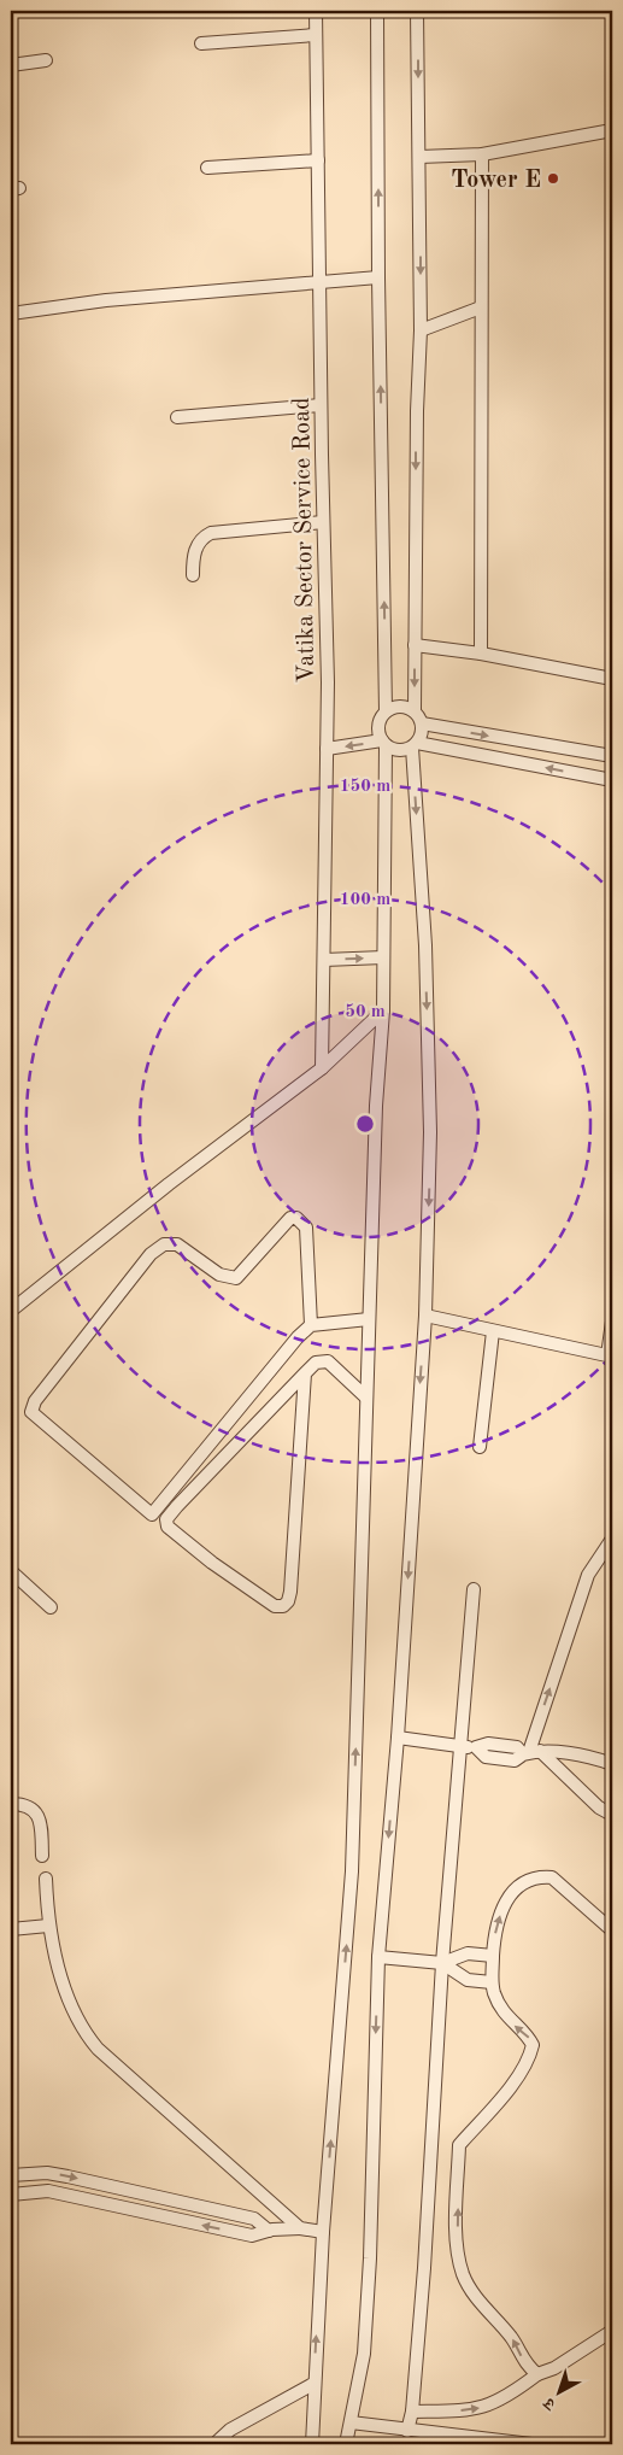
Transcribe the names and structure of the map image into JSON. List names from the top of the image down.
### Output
{
  "streets": {
    "street": ["Vatika Sector Service Road"]
  },
  "places": ["Tower E"],
  "north": "bottom left",
  "rings": ["150 m", "100 m", "50 m"]
}
